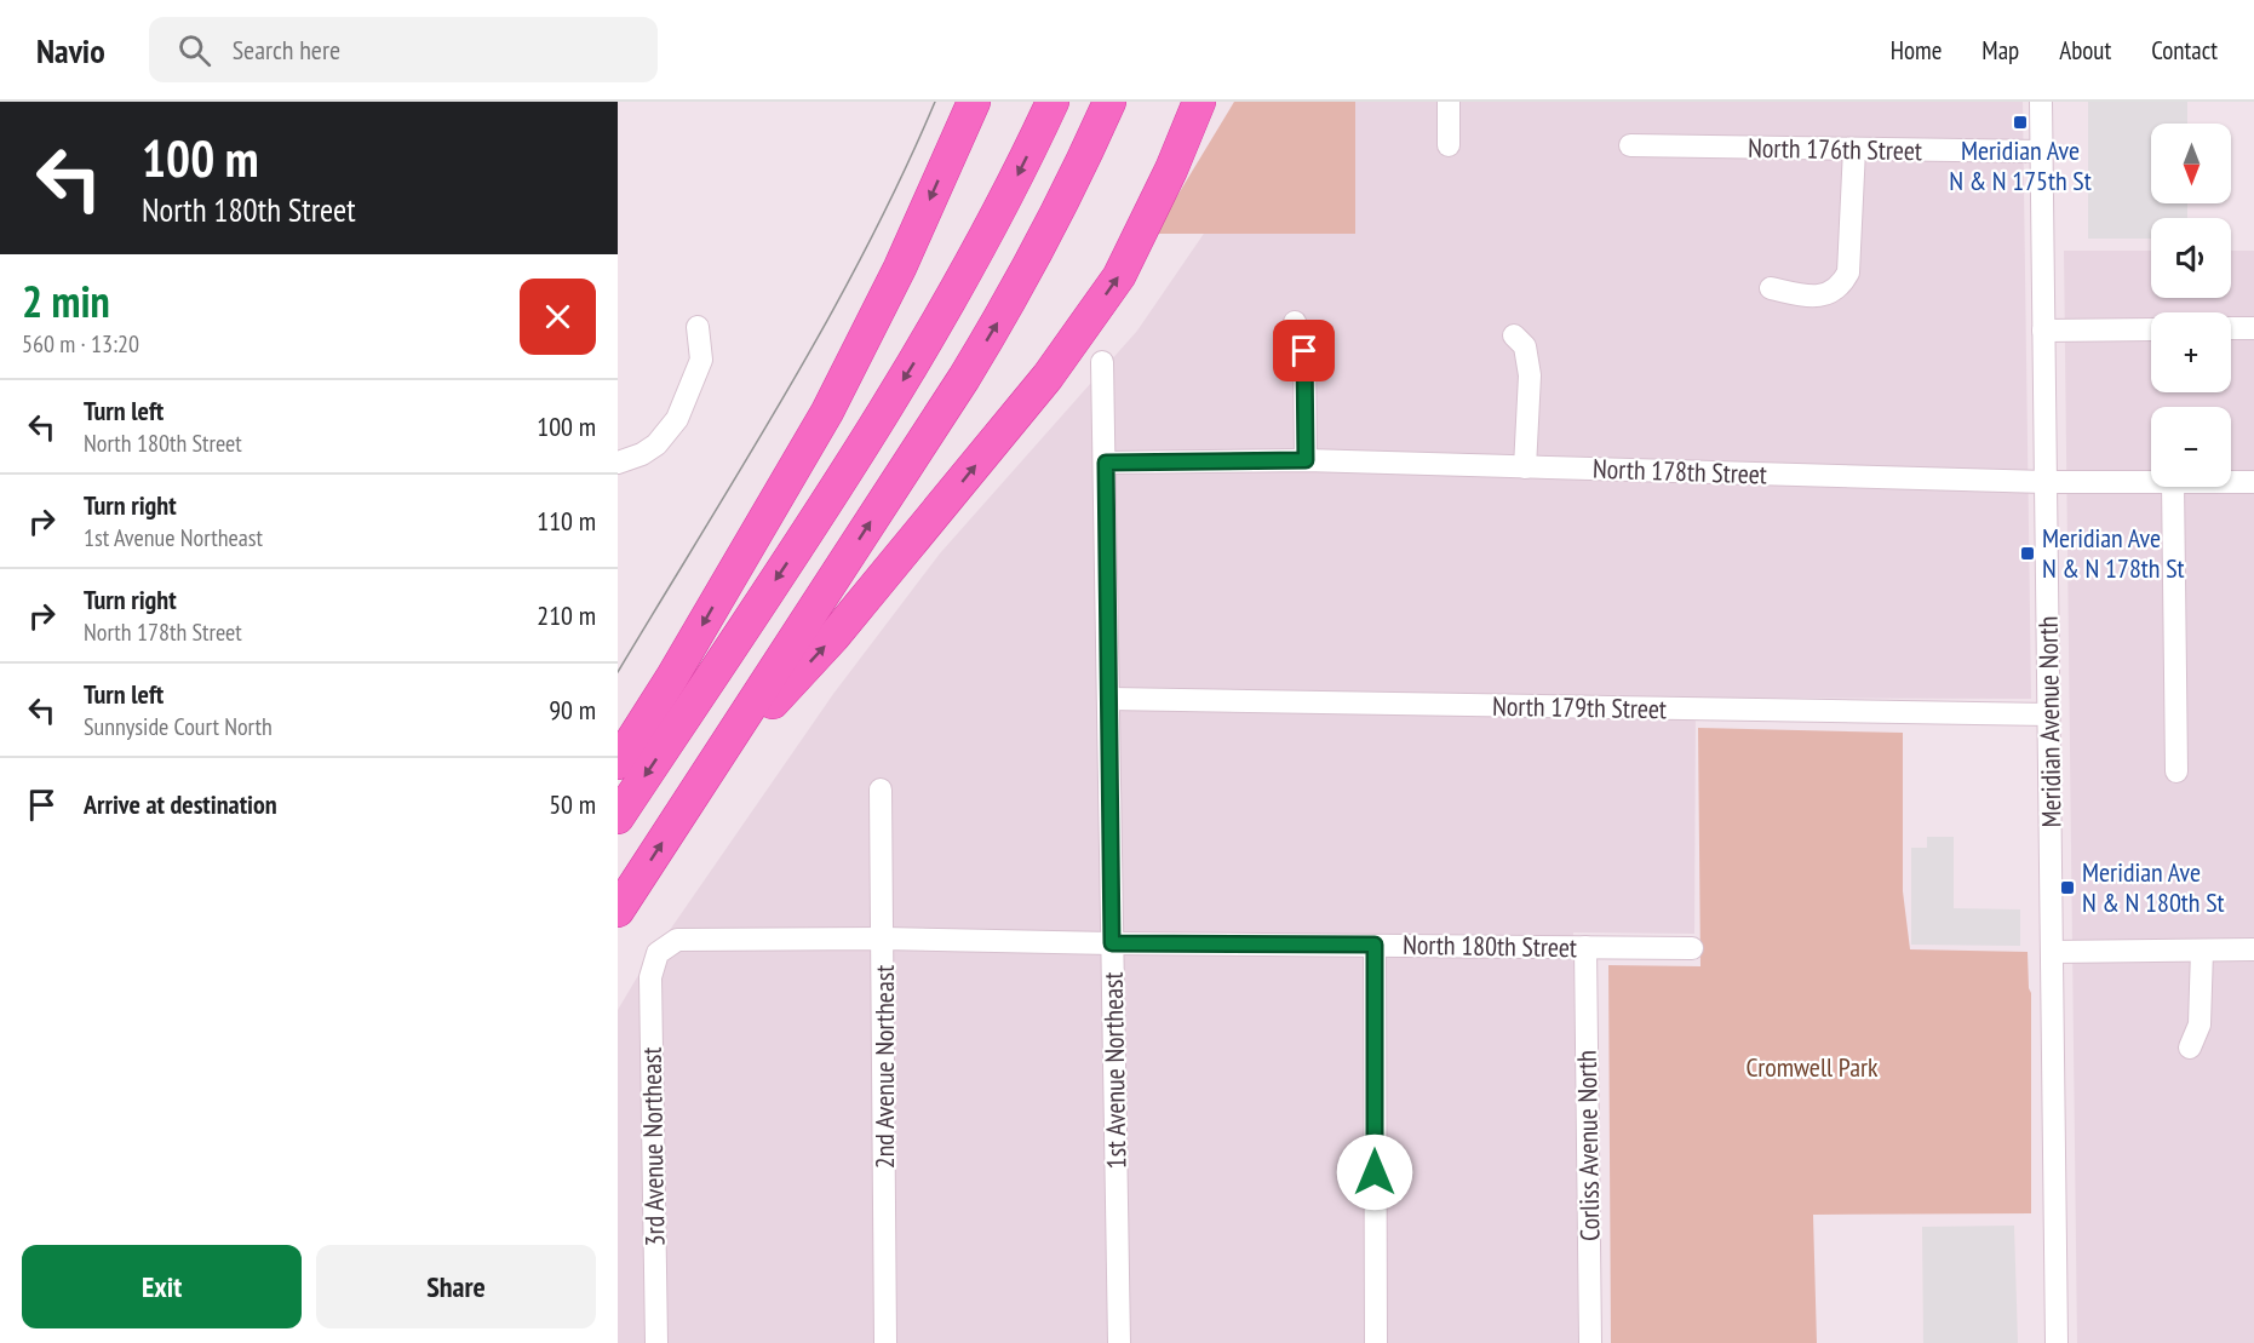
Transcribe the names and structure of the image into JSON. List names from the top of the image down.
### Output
{
  "streets": {
    "street": [
      "North 176th Street",
      "North 178th Street",
      "North 179th Street",
      "Meridian Avenue North",
      "North 180th Street",
      "2nd Avenue Northeast",
      "1st Avenue Northeast",
      "Corliss Avenue North",
      "3rd Avenue Northeast"
    ]
  },
  "crossings": [
    ["North 176th Street", "Meridian Avenue North"],
    ["North 178th Street", "Meridian Avenue North"],
    ["North 178th Street", "1st Avenue Northeast"],
    ["North 179th Street", "Meridian Avenue North"],
    ["North 179th Street", "1st Avenue Northeast"],
    ["North 180th Street", "2nd Avenue Northeast"],
    ["North 180th Street", "1st Avenue Northeast"],
    ["North 180th Street", "Corliss Avenue North"],
    ["North 180th Street", "3rd Avenue Northeast"]
  ],
  "parks": ["Cromwell Park"],
  "places": {
    "transit": ["Meridian Ave N & N 175th St", "Meridian Ave N & N 178th St", "Meridian Ave N & N 180th St"]
  },
  "north": "bottom",
  "page": {
    "header": "Navio",
    "search": "Search here",
    "nav": [
      "Home",
      "Map",
      "About",
      "Contact"
    ],
    "turn": ["100 m", "North 180th Street"],
    "map_buttons": ["+", "−"],
    "heading": ["2 min", "560 m · 13:20"],
    "list": [
      {
        "name": "Turn left",
        "note": "North 180th Street",
        "value": "100 m"
      },
      {
        "name": "Turn right",
        "note": "1st Avenue Northeast",
        "value": "110 m"
      },
      {
        "name": "Turn right",
        "note": "North 178th Street",
        "value": "210 m"
      },
      {
        "name": "Turn left",
        "note": "Sunnyside Court North",
        "value": "90 m"
      },
      {
        "name": "Arrive at destination",
        "value": "50 m"
      }
    ],
    "buttons": ["Exit", "Share"]
  }
}
